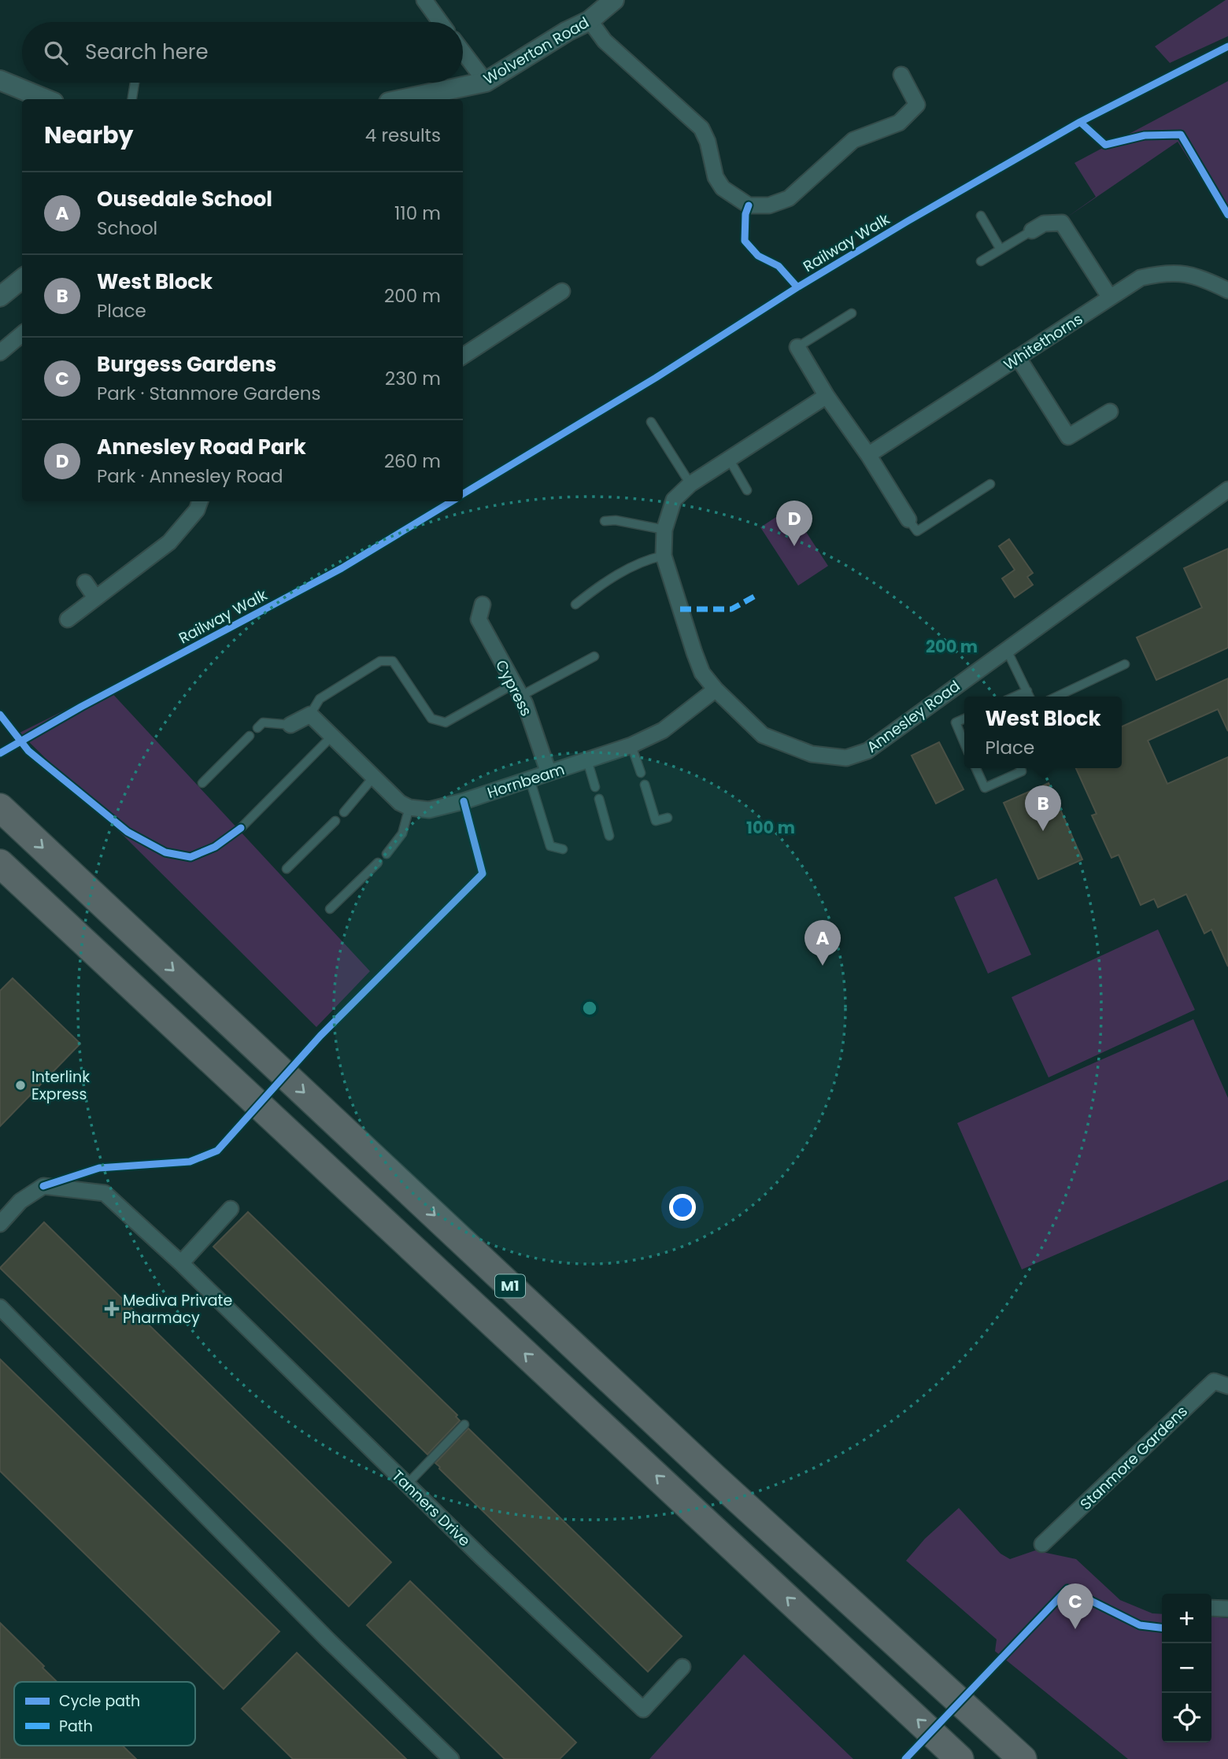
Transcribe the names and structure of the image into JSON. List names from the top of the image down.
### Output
{
  "streets": {
    "highway": ["M1"],
    "street": [
      "Wolverton Road",
      "Whitethorns",
      "Cypress",
      "Annesley Road",
      "Hornbeam",
      "Stanmore Gardens",
      "Tanners Drive"
    ],
    "cycle path": ["Railway Walk"]
  },
  "crossings": [
    ["Cypress", "Hornbeam"],
    ["Annesley Road", "Hornbeam"]
  ],
  "places": {
    "other": ["Interlink Express"],
    "health": ["Mediva Private Pharmacy"]
  },
  "legend": ["Cycle path", "Path"],
  "page": {
    "search": "Search here",
    "heading": ["Nearby", "4 results"],
    "list": [
      {
        "mark": "A",
        "name": "Ousedale School",
        "note": "School",
        "value": "110 m"
      },
      {
        "mark": "B",
        "name": "West Block",
        "note": "Place",
        "value": "200 m"
      },
      {
        "mark": "C",
        "name": "Burgess Gardens",
        "note": "Park · Stanmore Gardens",
        "value": "230 m"
      },
      {
        "mark": "D",
        "name": "Annesley Road Park",
        "note": "Park · Annesley Road",
        "value": "260 m"
      }
    ],
    "pins": [
      "D",
      "B",
      "A",
      "C"
    ],
    "popup": ["West Block", "Place"],
    "map_buttons": ["+", "−"]
  },
  "rings": ["200 m", "100 m"]
}
